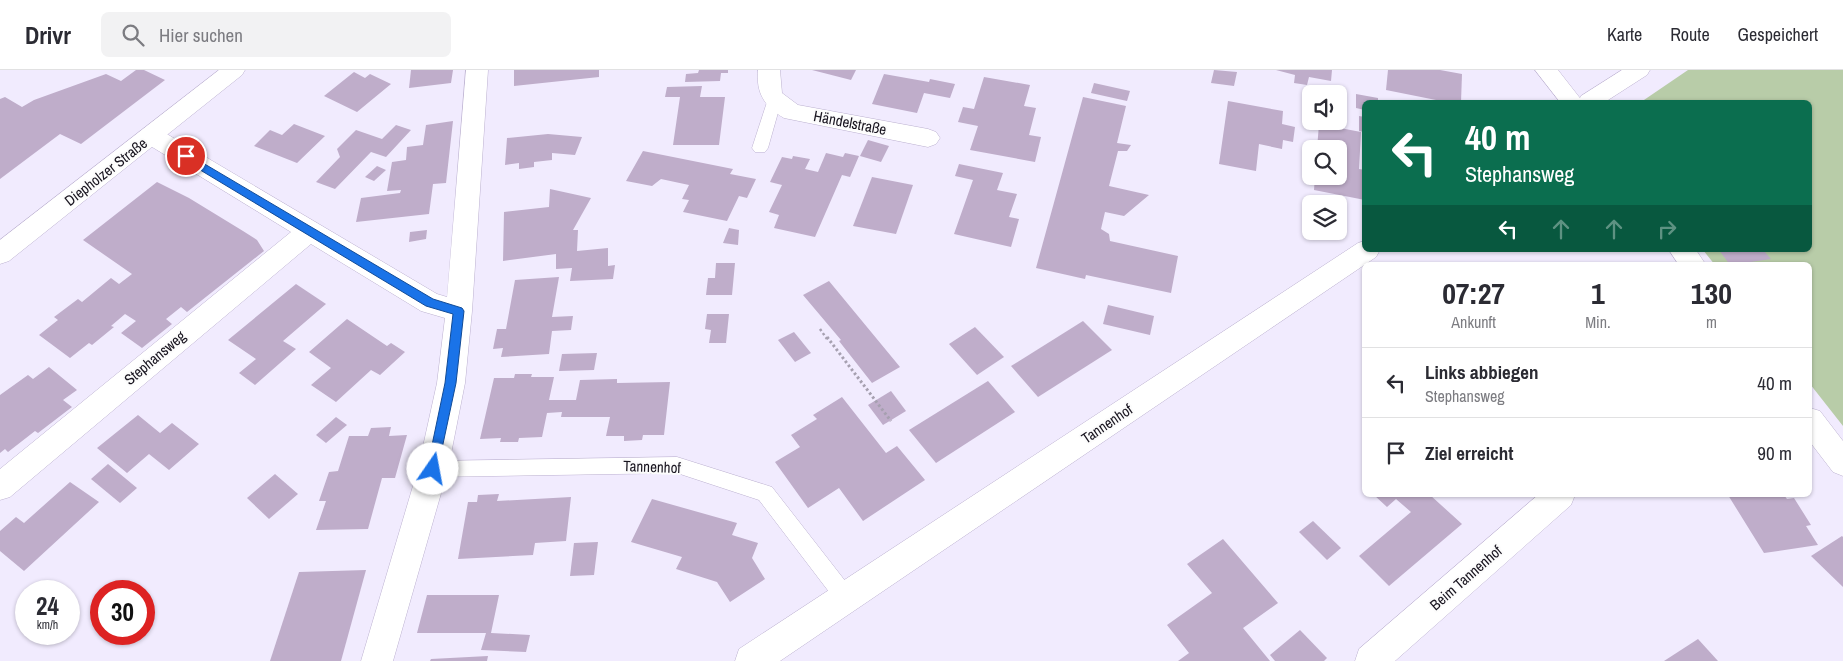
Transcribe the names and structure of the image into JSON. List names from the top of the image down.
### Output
{
  "streets": {
    "street": [
      "Händelstraße",
      "Diepholzer Straße",
      "Stephansweg",
      "Tannenhof",
      "Beim Tannenhof"
    ]
  },
  "page": {
    "header": "Drivr",
    "search": "Hier suchen",
    "nav": ["Karte", "Route", "Gespeichert"],
    "turn": ["40 m", "Stephansweg"],
    "eta": [
      "07:27",
      "Ankunft",
      "1",
      "Min.",
      "130",
      "m"
    ],
    "list": [
      {
        "name": "Links abbiegen",
        "note": "Stephansweg",
        "value": "40 m"
      },
      {
        "name": "Ziel erreicht",
        "value": "90 m"
      }
    ],
    "speed": "24 km/h",
    "limit": "30"
  }
}
